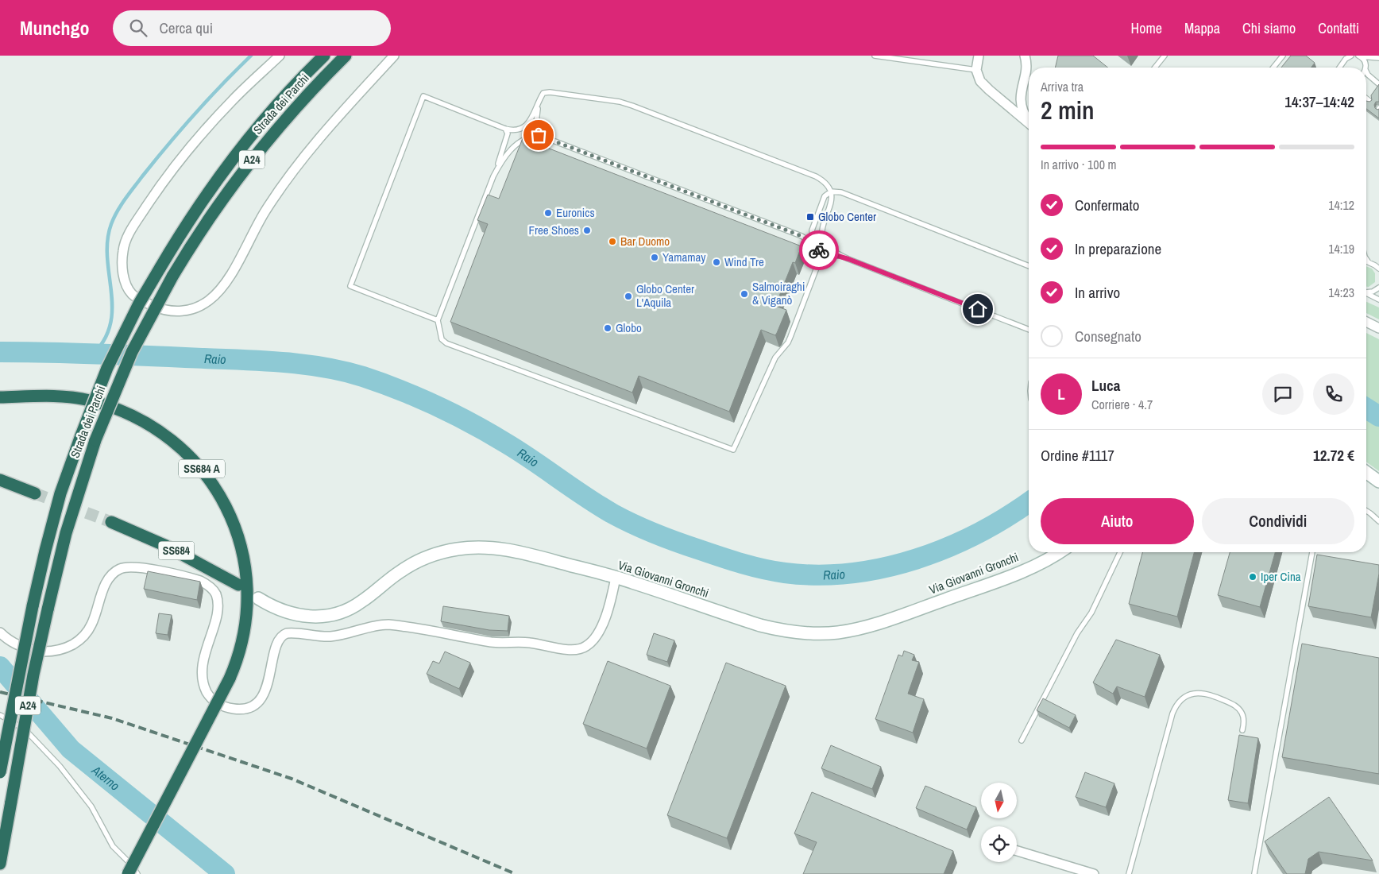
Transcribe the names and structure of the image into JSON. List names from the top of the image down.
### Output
{
  "streets": {
    "highway": [
      "Strada dei Parchi",
      "A24",
      "SS684 A",
      "SS684"
    ],
    "main road": ["Via Giovanni Gronchi"]
  },
  "water": ["Raio", "Aterno"],
  "places": {
    "other": [
      "Euronics",
      "Free Shoes",
      "Bar Duomo",
      "Yamamay",
      "Wind Tre",
      "Salmoiraghi & Viganò",
      "Globo Center L'Aquila",
      "Globo",
      "Iper Cina"
    ],
    "transit": ["Globo Center"]
  },
  "north": "bottom",
  "page": {
    "header": "Munchgo",
    "search": "Cerca qui",
    "nav": [
      "Home",
      "Mappa",
      "Chi siamo",
      "Contatti"
    ],
    "heading": ["2 min", "Arriva tra", "14:37–14:42"],
    "panel": [
      "Luca",
      "Corriere · 4.7",
      "Ordine #1117",
      "12.72 €"
    ],
    "bar": "In arrivo · 100 m",
    "list": [
      ["Confermato", "14:12"],
      ["In preparazione", "14:19"],
      ["In arrivo", "14:23"],
      "Consegnato"
    ],
    "round": "L",
    "buttons": ["Aiuto", "Condividi"]
  }
}
